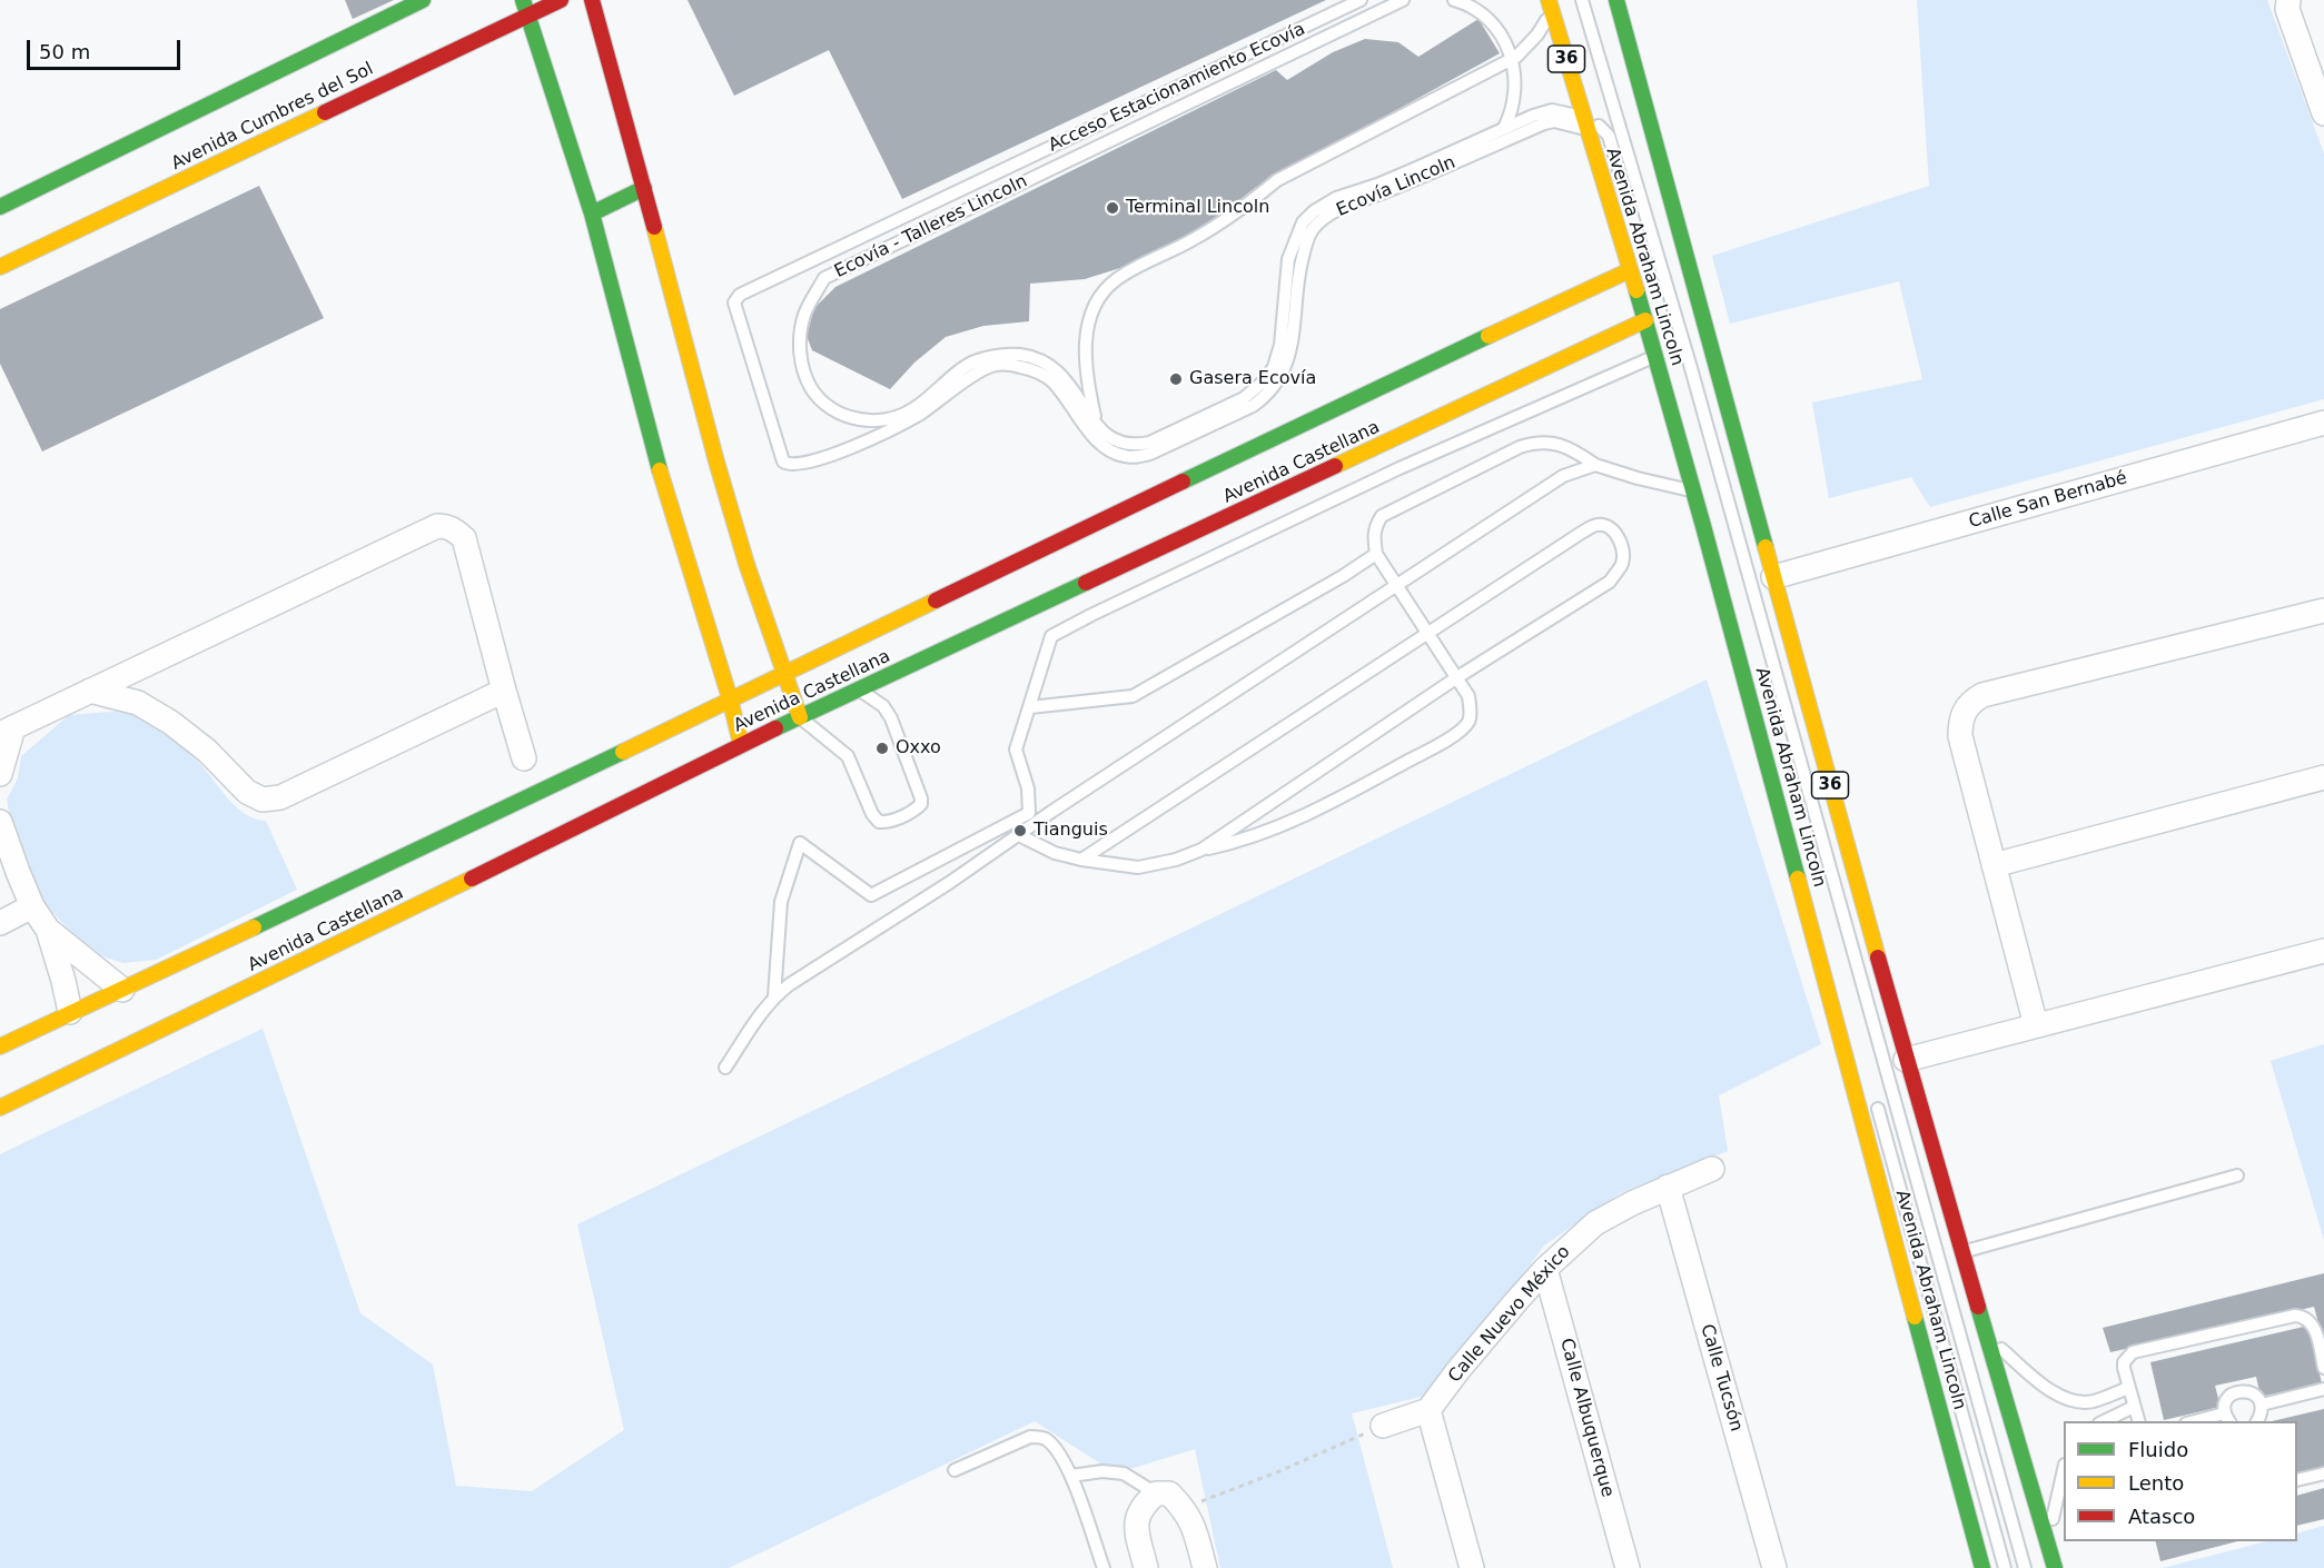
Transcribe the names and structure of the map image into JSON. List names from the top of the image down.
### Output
{
  "streets": {
    "street": [
      "36",
      "Avenida Cumbres del Sol",
      "Avenida Abraham Lincoln",
      "Avenida Castellana",
      "Calle San Bernabé",
      "Calle Nuevo México",
      "Calle Tucsón",
      "Calle Albuquerque"
    ],
    "lane": ["Acceso Estacionamiento Ecovía", "Ecovía Lincoln", "Ecovía - Talleres Lincoln"]
  },
  "crossings": [
    ["36", "Calle San Bernabé"],
    ["Acceso Estacionamiento Ecovía", "Ecovía Lincoln"],
    ["Ecovía Lincoln", "Ecovía - Talleres Lincoln"],
    ["Ecovía Lincoln", "Avenida Abraham Lincoln"],
    ["Ecovía - Talleres Lincoln", "Avenida Abraham Lincoln"],
    ["Avenida Abraham Lincoln", "Avenida Castellana"],
    ["Calle Nuevo México", "Calle Tucsón"],
    ["Calle Nuevo México", "Calle Albuquerque"]
  ],
  "places": [
    "Terminal Lincoln",
    "Gasera Ecovía",
    "Oxxo",
    "Tianguis"
  ],
  "legend": ["Fluido", "Lento", "Atasco"],
  "scale_bar": "50 m"
}
